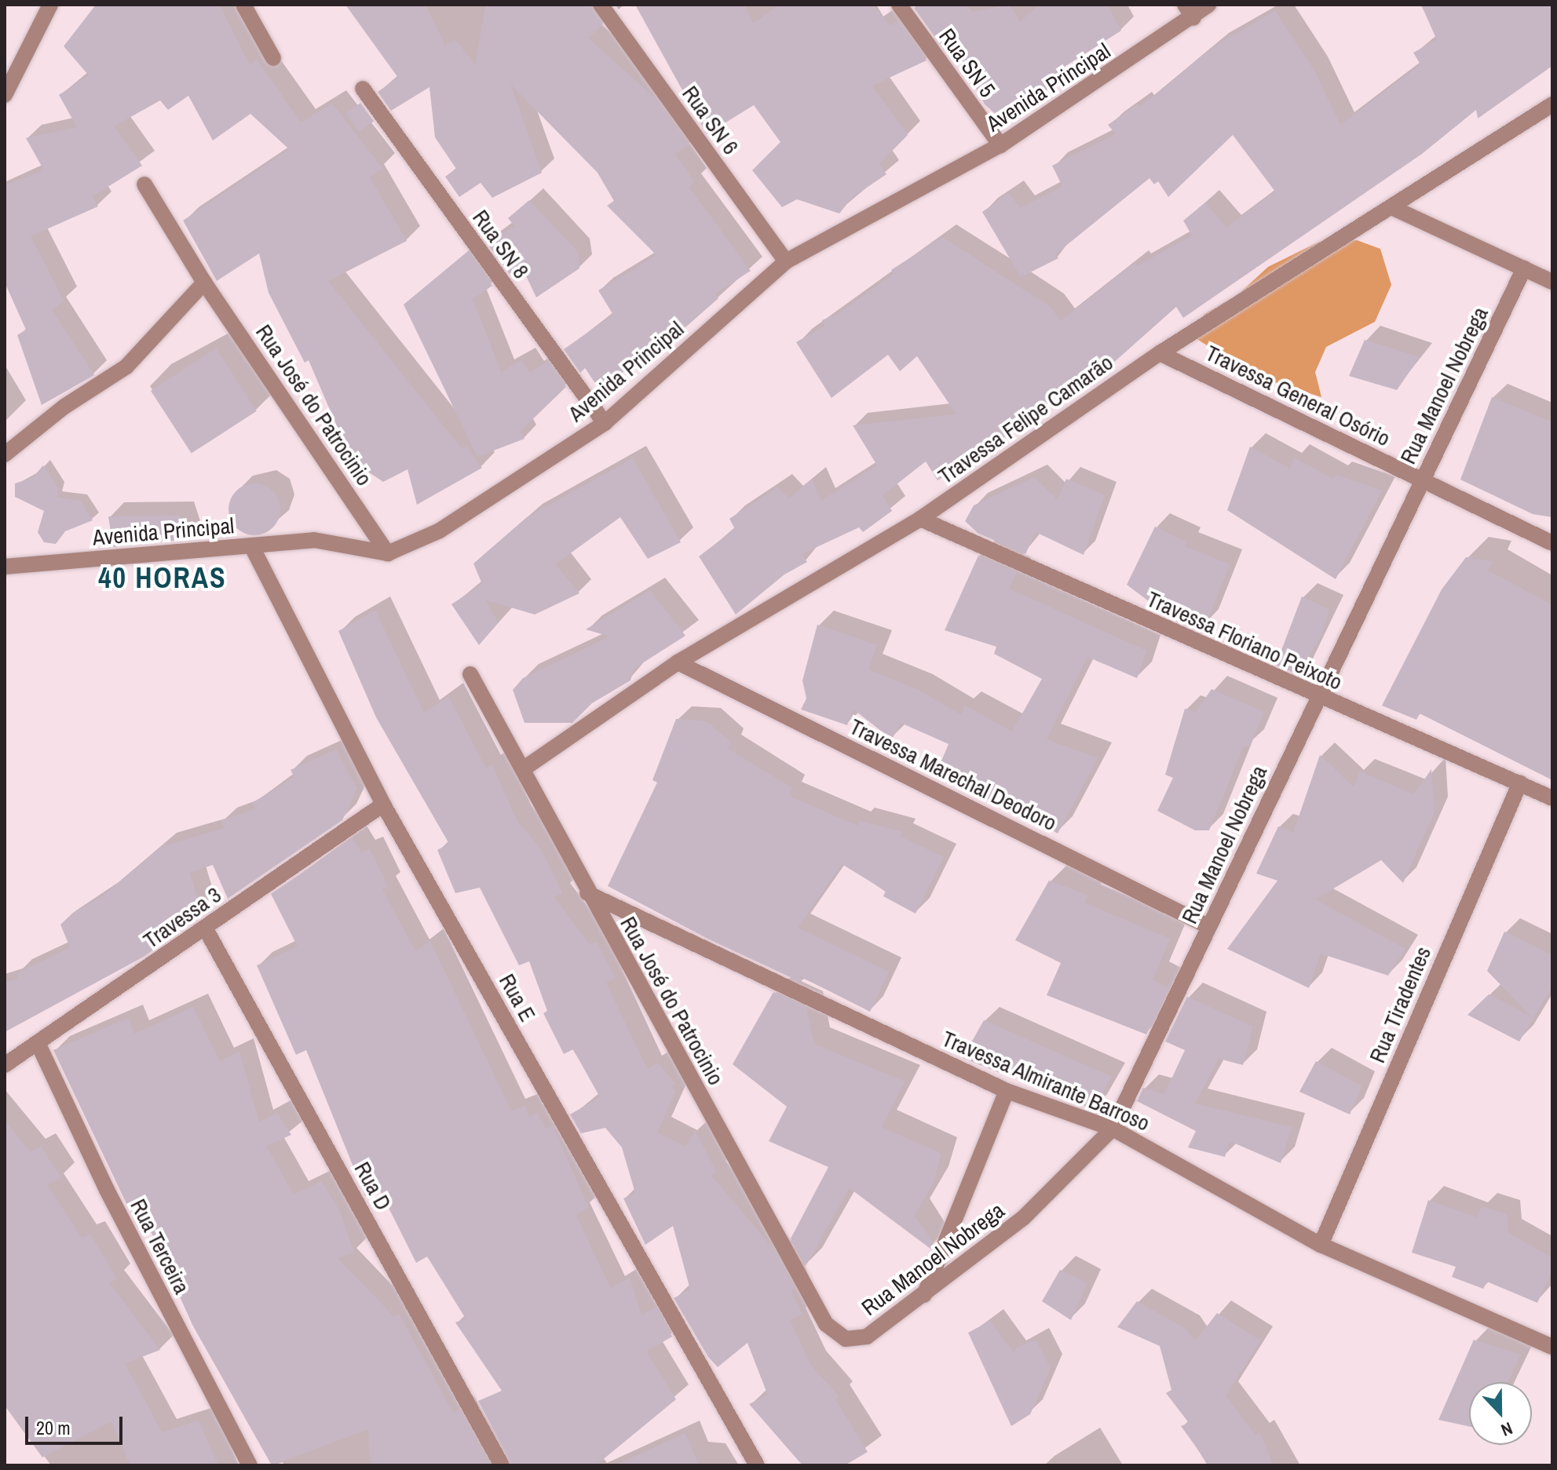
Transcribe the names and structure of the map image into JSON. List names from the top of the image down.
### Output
{
  "streets": {
    "street": [
      "Rua SN 5",
      "Avenida Principal",
      "Rua SN 6",
      "Rua SN 8",
      "Rua Manoel Nobrega",
      "Travessa General Osório",
      "Rua José do Patrocinio",
      "Travessa Felipe Camarão",
      "Travessa Floriano Peixoto",
      "Travessa Marechal Deodoro",
      "Travessa 3",
      "Rua E",
      "Rua Tiradentes",
      "Travessa Almirante Barroso",
      "Rua D",
      "Rua Terceira"
    ]
  },
  "crossings": [
    ["Rua SN 5", "Avenida Principal"],
    ["Avenida Principal", "Rua SN 6"],
    ["Avenida Principal", "Rua SN 8"],
    ["Avenida Principal", "Rua José do Patrocinio"],
    ["Avenida Principal", "Rua E"],
    ["Rua Manoel Nobrega", "Travessa General Osório"],
    ["Rua Manoel Nobrega", "Rua José do Patrocinio"],
    ["Rua Manoel Nobrega", "Travessa Floriano Peixoto"],
    ["Rua Manoel Nobrega", "Travessa Marechal Deodoro"],
    ["Rua Manoel Nobrega", "Travessa Almirante Barroso"],
    ["Travessa General Osório", "Travessa Felipe Camarão"],
    ["Rua José do Patrocinio", "Travessa Felipe Camarão"],
    ["Rua José do Patrocinio", "Travessa Almirante Barroso"],
    ["Travessa Felipe Camarão", "Travessa Floriano Peixoto"],
    ["Travessa Felipe Camarão", "Travessa Marechal Deodoro"],
    ["Travessa Floriano Peixoto", "Rua Tiradentes"],
    ["Travessa 3", "Rua E"],
    ["Travessa 3", "Rua D"],
    ["Travessa 3", "Rua Terceira"],
    ["Rua Tiradentes", "Travessa Almirante Barroso"]
  ],
  "districts": ["40 HORAS"],
  "scale_bar": "20 m",
  "north": "bottom"
}
